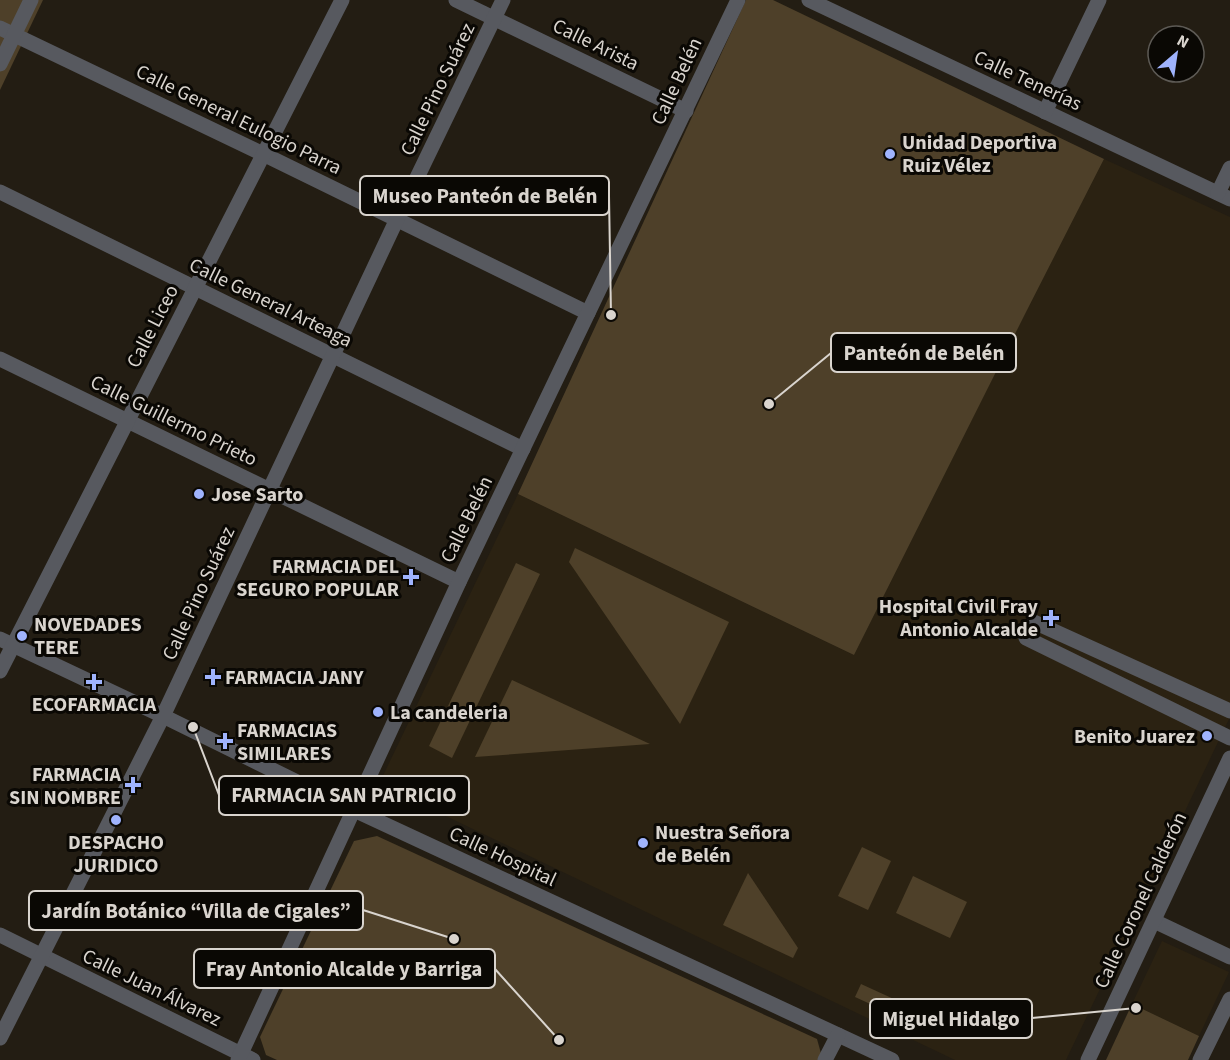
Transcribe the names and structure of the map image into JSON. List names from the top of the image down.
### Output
{
  "streets": {
    "street": [
      "Calle Arista",
      "Calle Tenerías",
      "Calle Belén",
      "Calle Pino Suárez",
      "Calle General Eulogio Parra",
      "Calle General Arteaga",
      "Calle Liceo",
      "Calle Guillermo Prieto",
      "Calle Hospital",
      "Calle Coronel Calderón",
      "Calle Juan Álvarez"
    ]
  },
  "crossings": [
    ["Calle Arista", "Calle Belén"],
    ["Calle Arista", "Calle Pino Suárez"],
    ["Calle Belén", "Calle General Eulogio Parra"],
    ["Calle Belén", "Calle General Arteaga"],
    ["Calle Belén", "Calle Guillermo Prieto"],
    ["Calle Belén", "Calle Hospital"],
    ["Calle Belén", "Calle Juan Álvarez"],
    ["Calle Pino Suárez", "Calle General Eulogio Parra"],
    ["Calle Pino Suárez", "Calle General Arteaga"],
    ["Calle Pino Suárez", "Calle Guillermo Prieto"],
    ["Calle Pino Suárez", "Calle Hospital"],
    ["Calle Pino Suárez", "Calle Juan Álvarez"],
    ["Calle General Eulogio Parra", "Calle Liceo"],
    ["Calle General Arteaga", "Calle Liceo"],
    ["Calle Liceo", "Calle Guillermo Prieto"],
    ["Calle Liceo", "Calle Hospital"]
  ],
  "places": {
    "other": [
      "Unidad Deportiva Ruiz Vélez",
      "Museo Panteón de Belén",
      "Panteón de Belén",
      "Jose Sarto",
      "NOVEDADES TERE",
      "La candeleria",
      "FARMACIA SAN PATRICIO",
      "Benito Juarez",
      "DESPACHO JURIDICO",
      "Nuestra Señora de Belén",
      "Jardín Botánico “Villa de Cigales”",
      "Miguel Hidalgo",
      "Fray Antonio Alcalde y Barriga"
    ],
    "health": [
      "FARMACIA DEL SEGURO POPULAR",
      "Hospital Civil Fray Antonio Alcalde",
      "FARMACIA JANY",
      "ECOFARMACIA",
      "FARMACIAS SIMILARES",
      "FARMACIA SIN NOMBRE"
    ]
  },
  "north": "top right"
}
